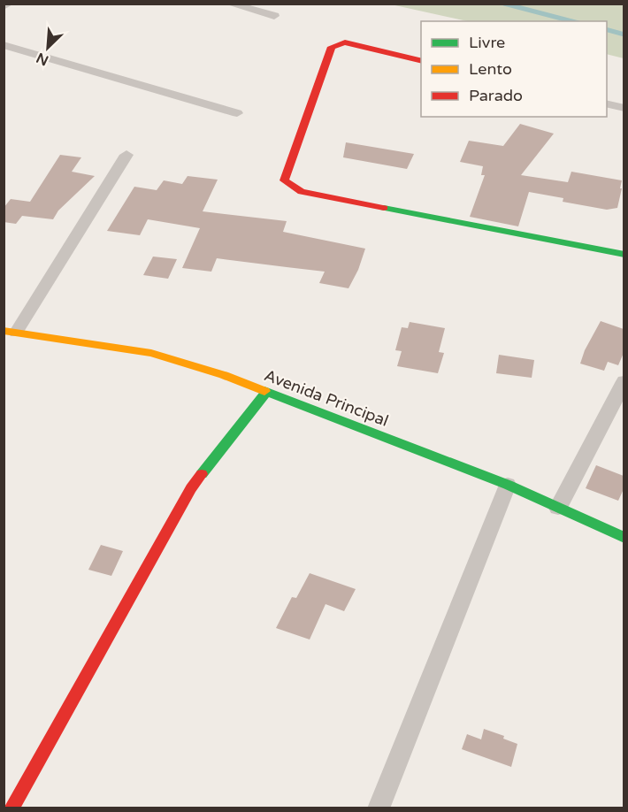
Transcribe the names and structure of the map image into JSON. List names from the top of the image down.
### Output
{
  "streets": {
    "street": ["Avenida Principal"]
  },
  "legend": ["Livre", "Lento", "Parado"],
  "north": "bottom left"
}
